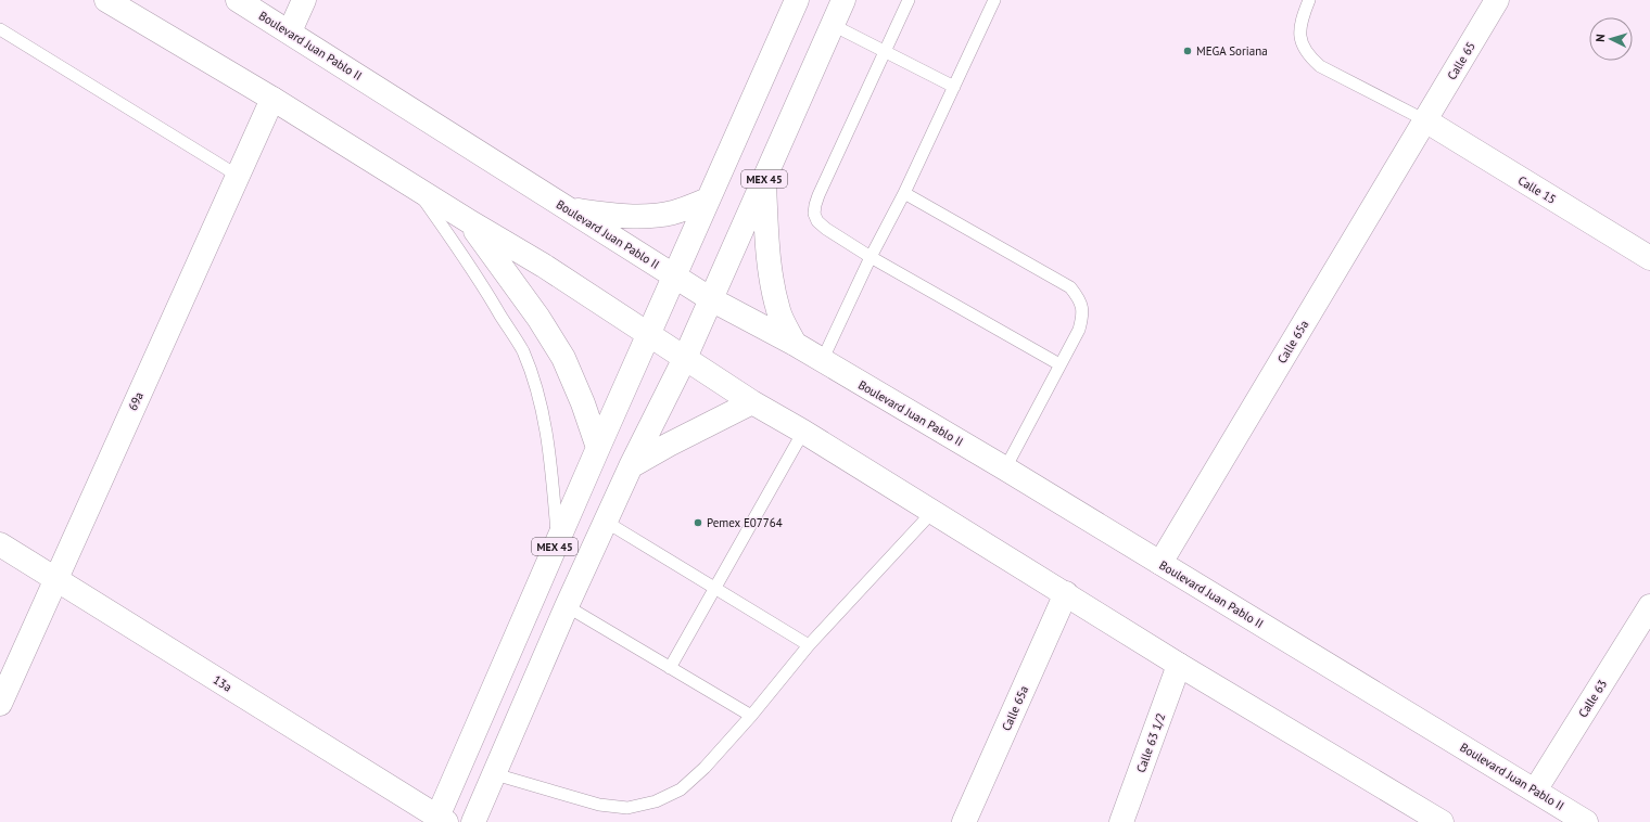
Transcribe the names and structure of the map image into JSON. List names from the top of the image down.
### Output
{
  "streets": {
    "main road": [
      "Boulevard Juan Pablo II",
      "Calle 65",
      "MEX 45",
      "Calle 15",
      "Calle 65a",
      "69a",
      "13a",
      "Calle 63",
      "Calle 63 1/2"
    ]
  },
  "crossings": [
    ["Boulevard Juan Pablo II", "MEX 45"],
    ["Boulevard Juan Pablo II", "Calle 65a"],
    ["Boulevard Juan Pablo II", "Calle 63"],
    ["Calle 65", "Calle 15"],
    ["Calle 65", "Calle 65a"],
    ["MEX 45", "13a"],
    ["Calle 15", "Calle 65a"],
    ["69a", "13a"]
  ],
  "places": ["MEGA Soriana", "Pemex E07764"],
  "north": "left"
}
